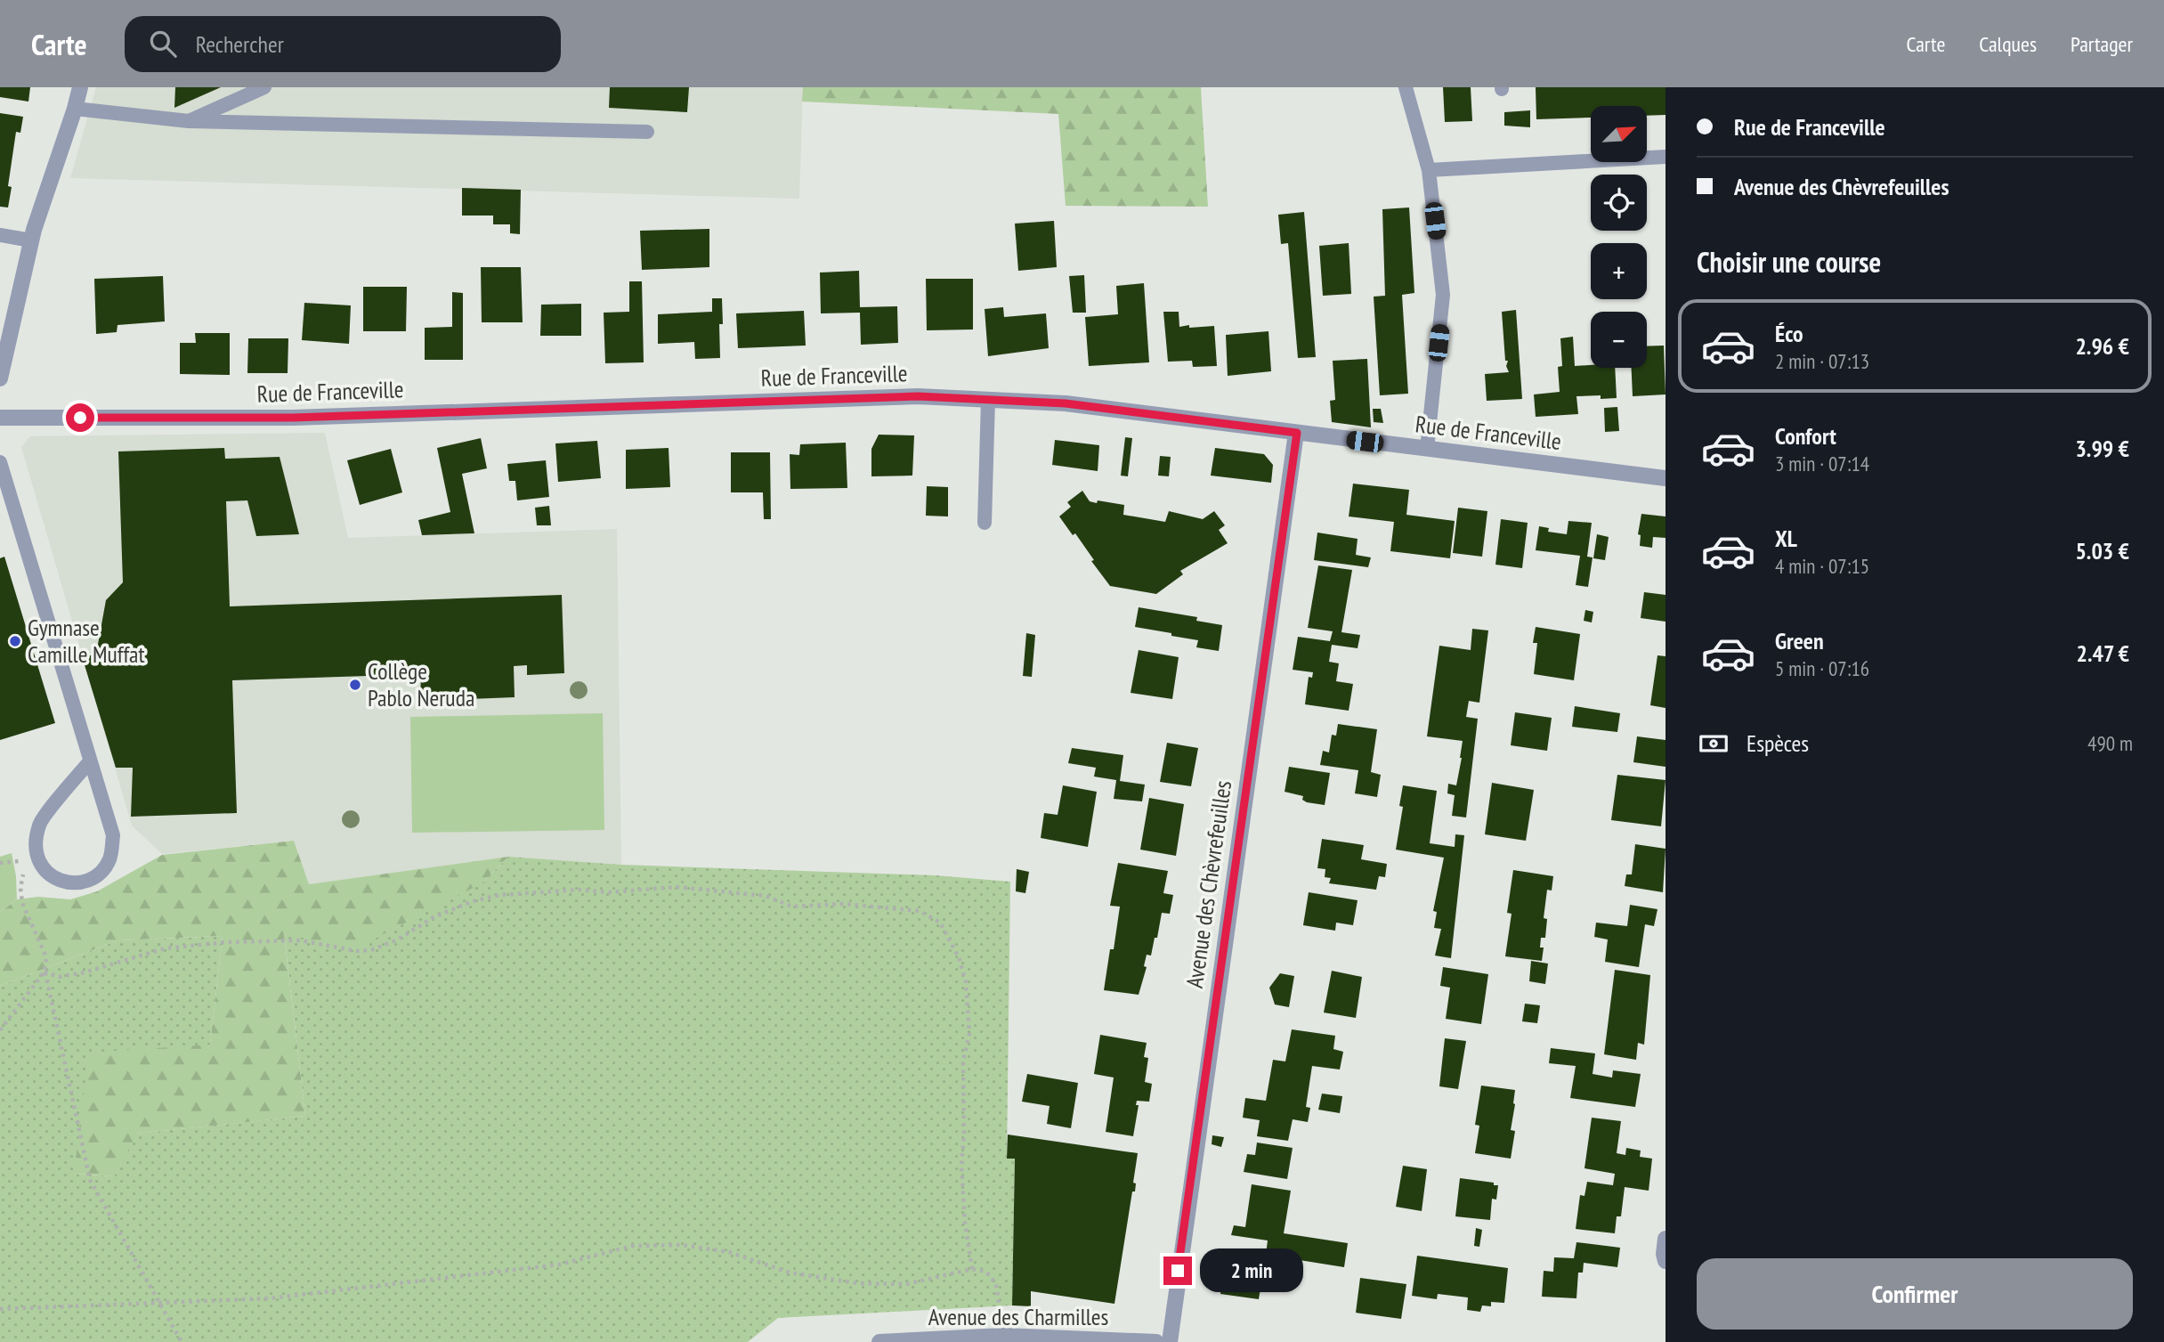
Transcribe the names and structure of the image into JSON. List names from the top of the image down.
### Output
{
  "streets": {
    "street": ["Rue de Franceville", "Avenue des Chèvrefeuilles", "Avenue des Charmilles"]
  },
  "crossings": [
    ["Rue de Franceville", "Avenue des Chèvrefeuilles"]
  ],
  "places": ["Gymnase Camille Muffat", "Collège Pablo Neruda"],
  "north": "top right",
  "page": {
    "header": "Carte",
    "search": "Rechercher",
    "nav": ["Carte", "Calques", "Partager"],
    "banner": ["Rue de Franceville", "Avenue des Chèvrefeuilles"],
    "map_buttons": ["+", "−"],
    "heading": "Choisir une course",
    "list": [
      {
        "name": "Éco",
        "note": "2 min · 07:13",
        "value": "2.96 €"
      },
      {
        "name": "Confort",
        "note": "3 min · 07:14",
        "value": "3.99 €"
      },
      {
        "name": "XL",
        "note": "4 min · 07:15",
        "value": "5.03 €"
      },
      {
        "name": "Green",
        "note": "5 min · 07:16",
        "value": "2.47 €"
      }
    ],
    "pay": ["Espèces", "490 m"],
    "buttons": "Confirmer",
    "bubble": "2 min"
  }
}
